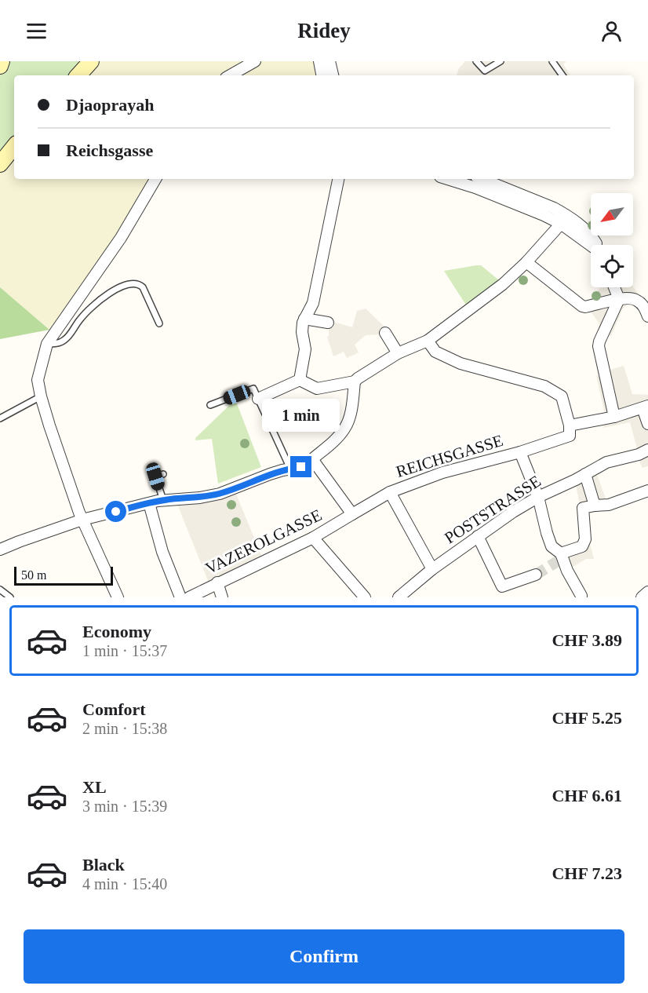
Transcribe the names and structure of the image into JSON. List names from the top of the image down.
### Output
{
  "streets": {
    "street": ["REICHSGASSE", "POSTSTRASSE", "VAZEROLGASSE"]
  },
  "crossings": [
    ["REICHSGASSE", "VAZEROLGASSE"]
  ],
  "scale_bar": "50 m",
  "north": "bottom left",
  "page": {
    "header": "Ridey",
    "banner": ["Djaoprayah", "Reichsgasse"],
    "bubble": "1 min",
    "scale": "50 m",
    "list": [
      {
        "name": "Economy",
        "note": "1 min · 15:37",
        "value": "CHF 3.89"
      },
      {
        "name": "Comfort",
        "note": "2 min · 15:38",
        "value": "CHF 5.25"
      },
      {
        "name": "XL",
        "note": "3 min · 15:39",
        "value": "CHF 6.61"
      },
      {
        "name": "Black",
        "note": "4 min · 15:40",
        "value": "CHF 7.23"
      }
    ],
    "buttons": "Confirm"
  }
}
